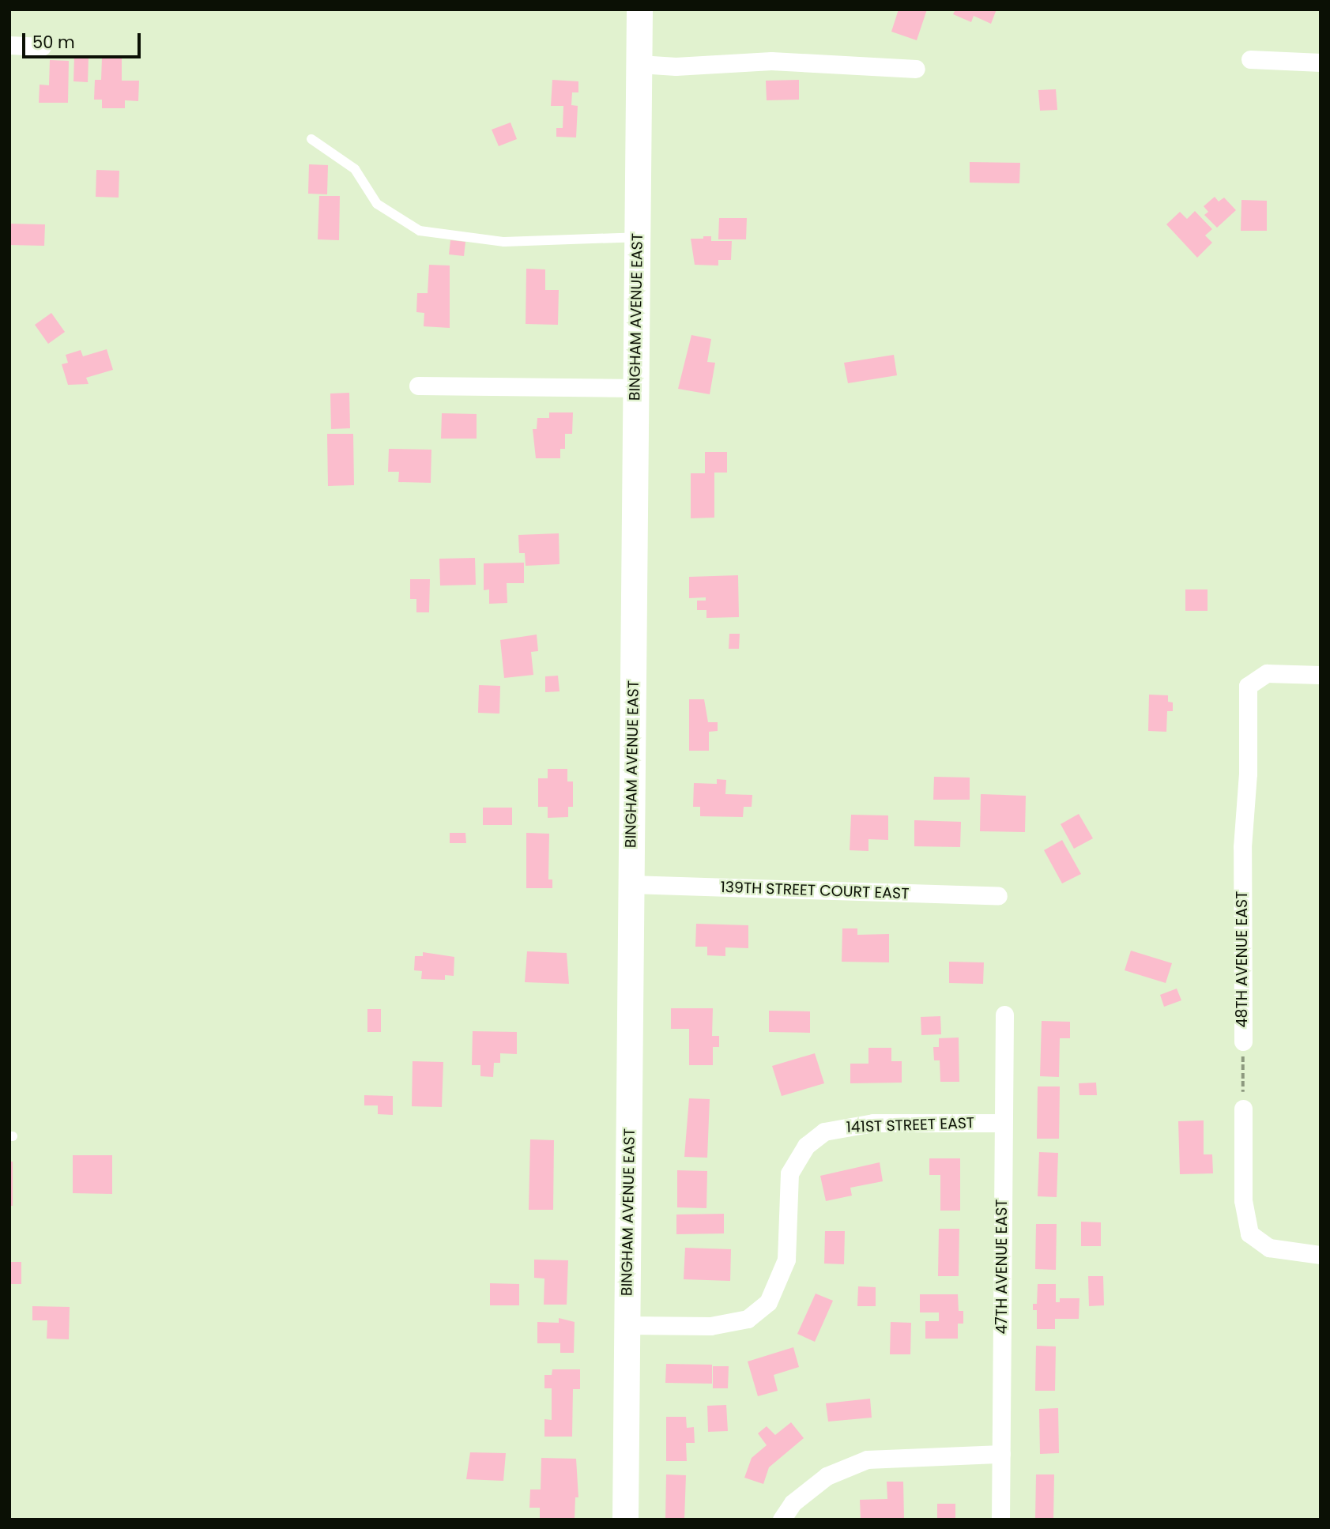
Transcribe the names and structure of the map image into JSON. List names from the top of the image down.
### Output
{
  "streets": {
    "street": [
      "BINGHAM AVENUE EAST",
      "139TH STREET COURT EAST",
      "48TH AVENUE EAST",
      "141ST STREET EAST",
      "47TH AVENUE EAST"
    ]
  },
  "crossings": [
    ["BINGHAM AVENUE EAST", "139TH STREET COURT EAST"],
    ["BINGHAM AVENUE EAST", "141ST STREET EAST"],
    ["141ST STREET EAST", "47TH AVENUE EAST"]
  ],
  "scale_bar": "50 m"
}
